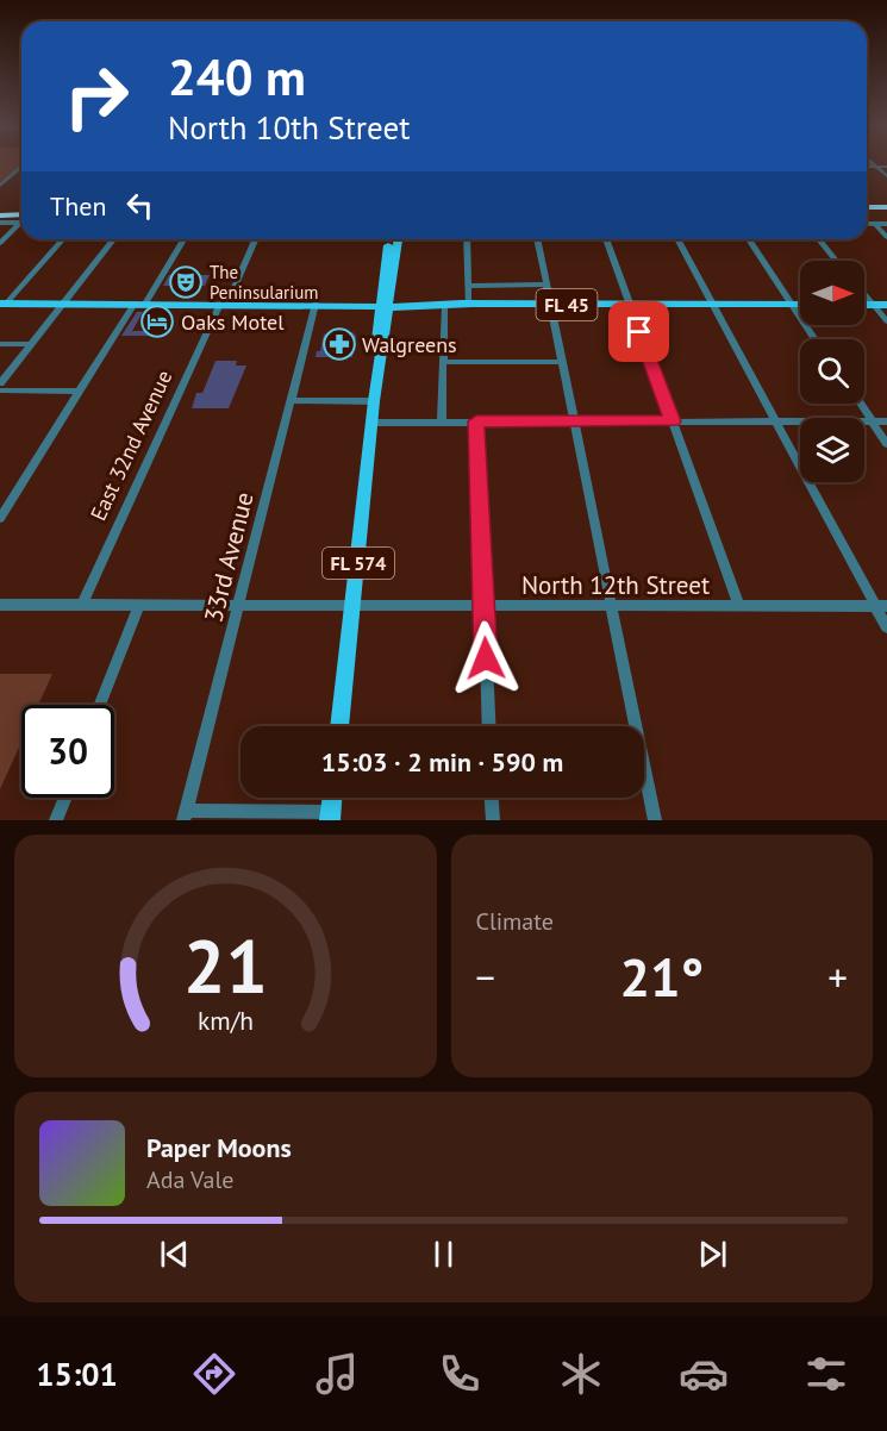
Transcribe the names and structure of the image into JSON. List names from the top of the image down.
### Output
{
  "streets": {
    "main road": ["FL 45", "FL 574"],
    "street": ["East 32nd Avenue", "33rd Avenue", "North 12th Street"]
  },
  "crossings": [
    ["FL 45", "East 32nd Avenue"],
    ["FL 45", "33rd Avenue"],
    ["FL 45", "FL 574"],
    ["East 32nd Avenue", "North 12th Street"],
    ["33rd Avenue", "North 12th Street"],
    ["FL 574", "North 12th Street"]
  ],
  "places": {
    "theatre": ["The Peninsularium"],
    "hotel": ["Oaks Motel"],
    "pharmacy": ["Walgreens"]
  },
  "north": "right",
  "page": {
    "turn": ["240 m", "North 10th Street"],
    "then": "Then",
    "limit": "30",
    "trip": "15:03 · 2 min · 590 m",
    "tile": "Climate",
    "heat": ["−", "21°", "+"],
    "song": ["Paper Moons", "Ada Vale"],
    "tabs": "15:01",
    "gauge": ["21", "km/h"]
  }
}
